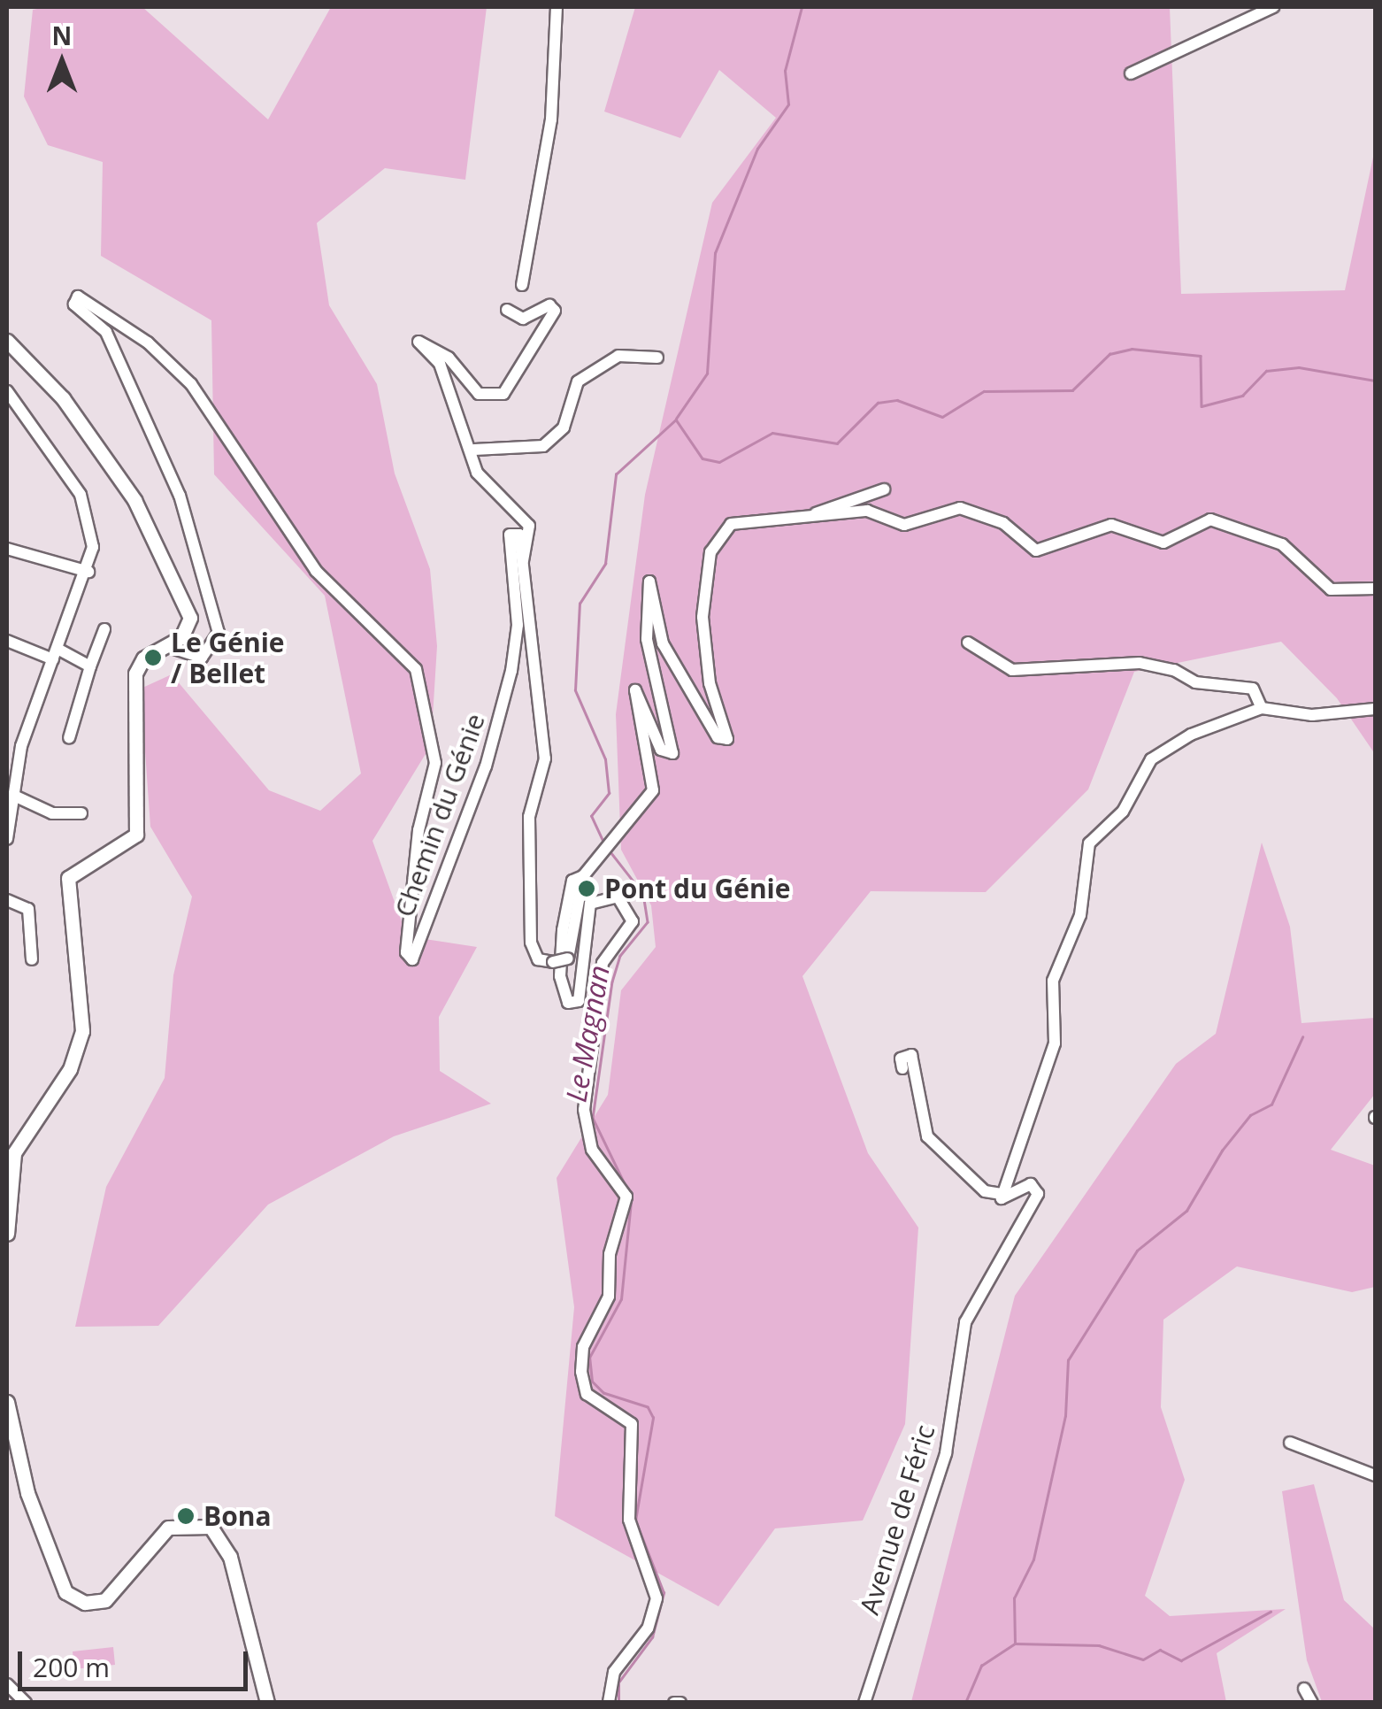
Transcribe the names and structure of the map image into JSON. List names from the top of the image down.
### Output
{
  "streets": {
    "street": ["Chemin du Génie", "Avenue de Féric"]
  },
  "water": ["Le Magnan"],
  "places": ["Le Génie / Bellet", "Pont du Génie", "Bona"],
  "scale_bar": "200 m",
  "north": "top"
}
